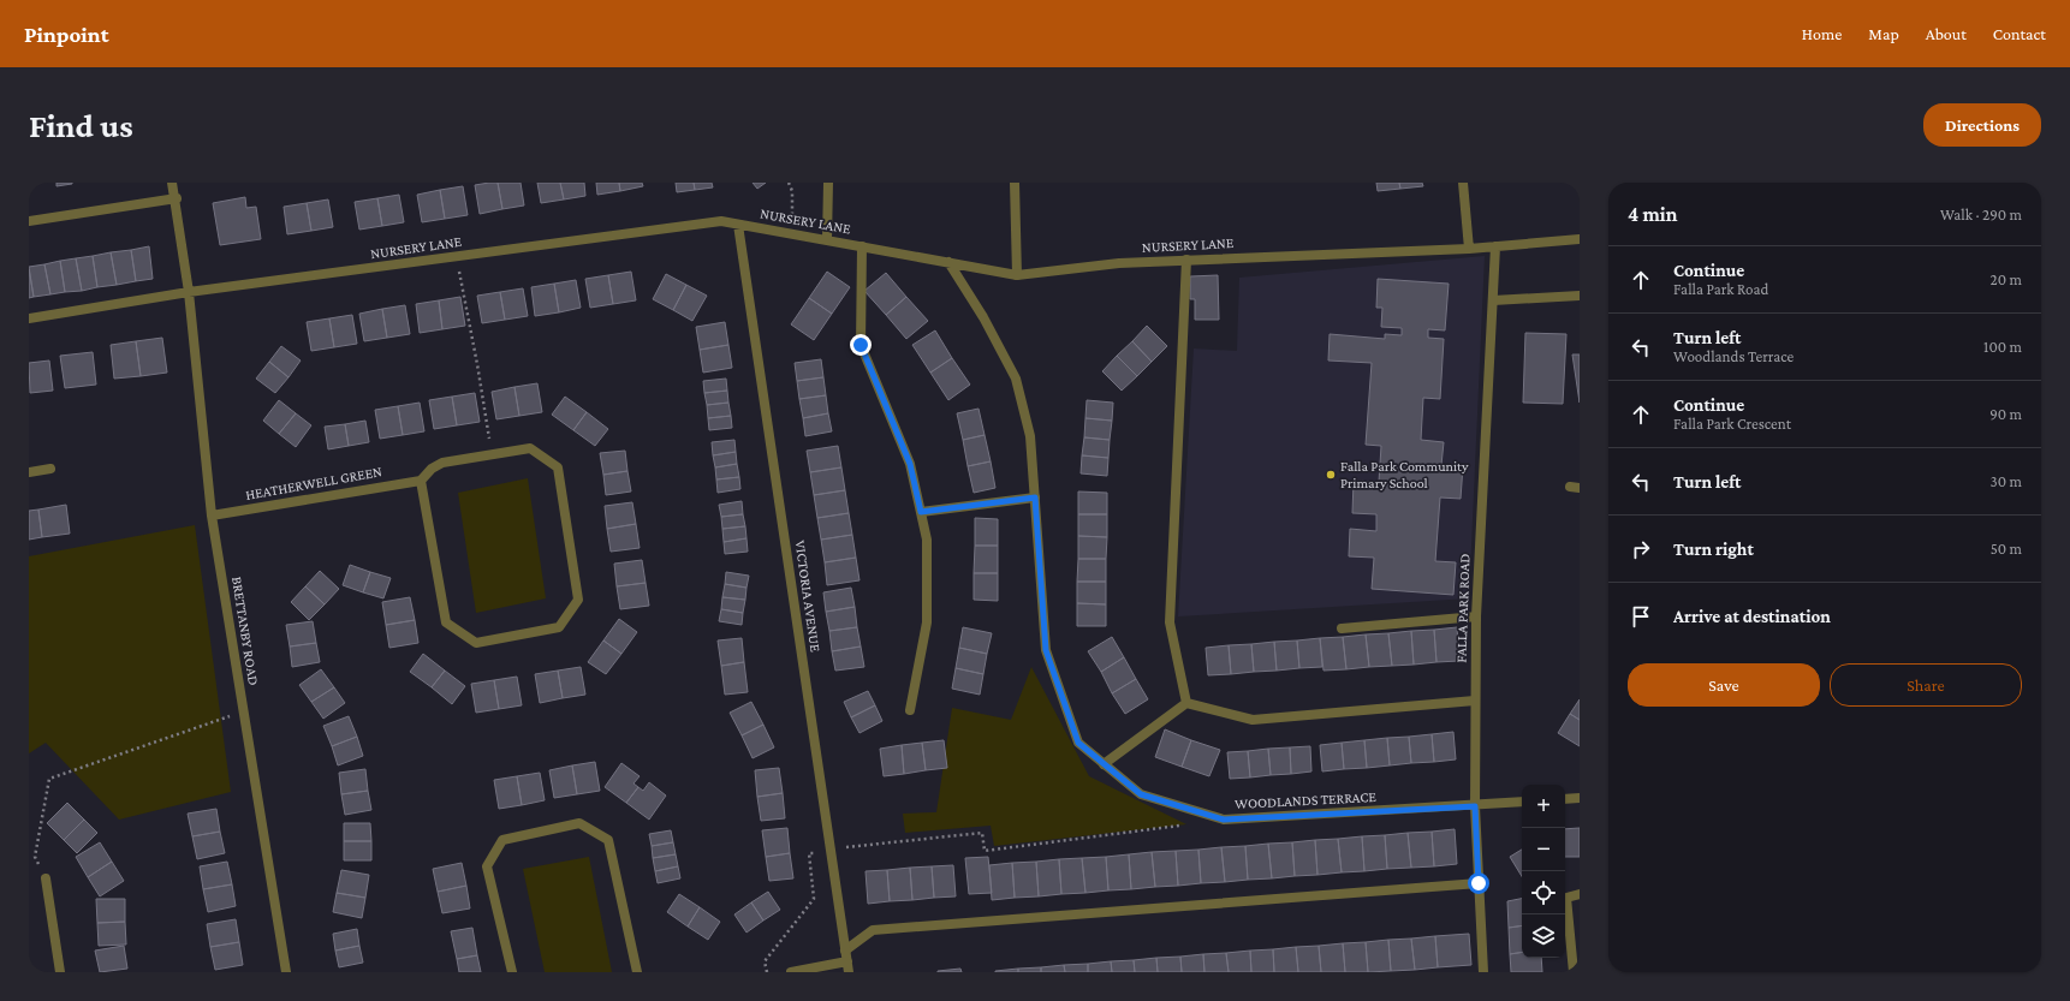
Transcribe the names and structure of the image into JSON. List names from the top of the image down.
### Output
{
  "streets": {
    "street": [
      "NURSERY LANE",
      "HEATHERWELL GREEN",
      "VICTORIA AVENUE",
      "FALLA PARK ROAD",
      "BRETTANBY ROAD",
      "WOODLANDS TERRACE"
    ]
  },
  "crossings": [
    ["NURSERY LANE", "VICTORIA AVENUE"],
    ["NURSERY LANE", "FALLA PARK ROAD"],
    ["NURSERY LANE", "BRETTANBY ROAD"],
    ["HEATHERWELL GREEN", "BRETTANBY ROAD"],
    ["FALLA PARK ROAD", "WOODLANDS TERRACE"]
  ],
  "places": ["Falla Park Community Primary School"],
  "page": {
    "header": "Pinpoint",
    "nav": [
      "Home",
      "Map",
      "About",
      "Contact"
    ],
    "buttons": [
      "Directions",
      ["Save", "Share"]
    ],
    "title": "Find us",
    "heading": ["4 min", "Walk · 290 m"],
    "list": [
      ["Continue", "Falla Park Road", "20 m"],
      ["Turn left", "Woodlands Terrace", "100 m"],
      ["Continue", "Falla Park Crescent", "90 m"],
      ["Turn left", "30 m"],
      ["Turn right", "50 m"],
      "Arrive at destination"
    ],
    "map_buttons": ["+", "−"]
  }
}
